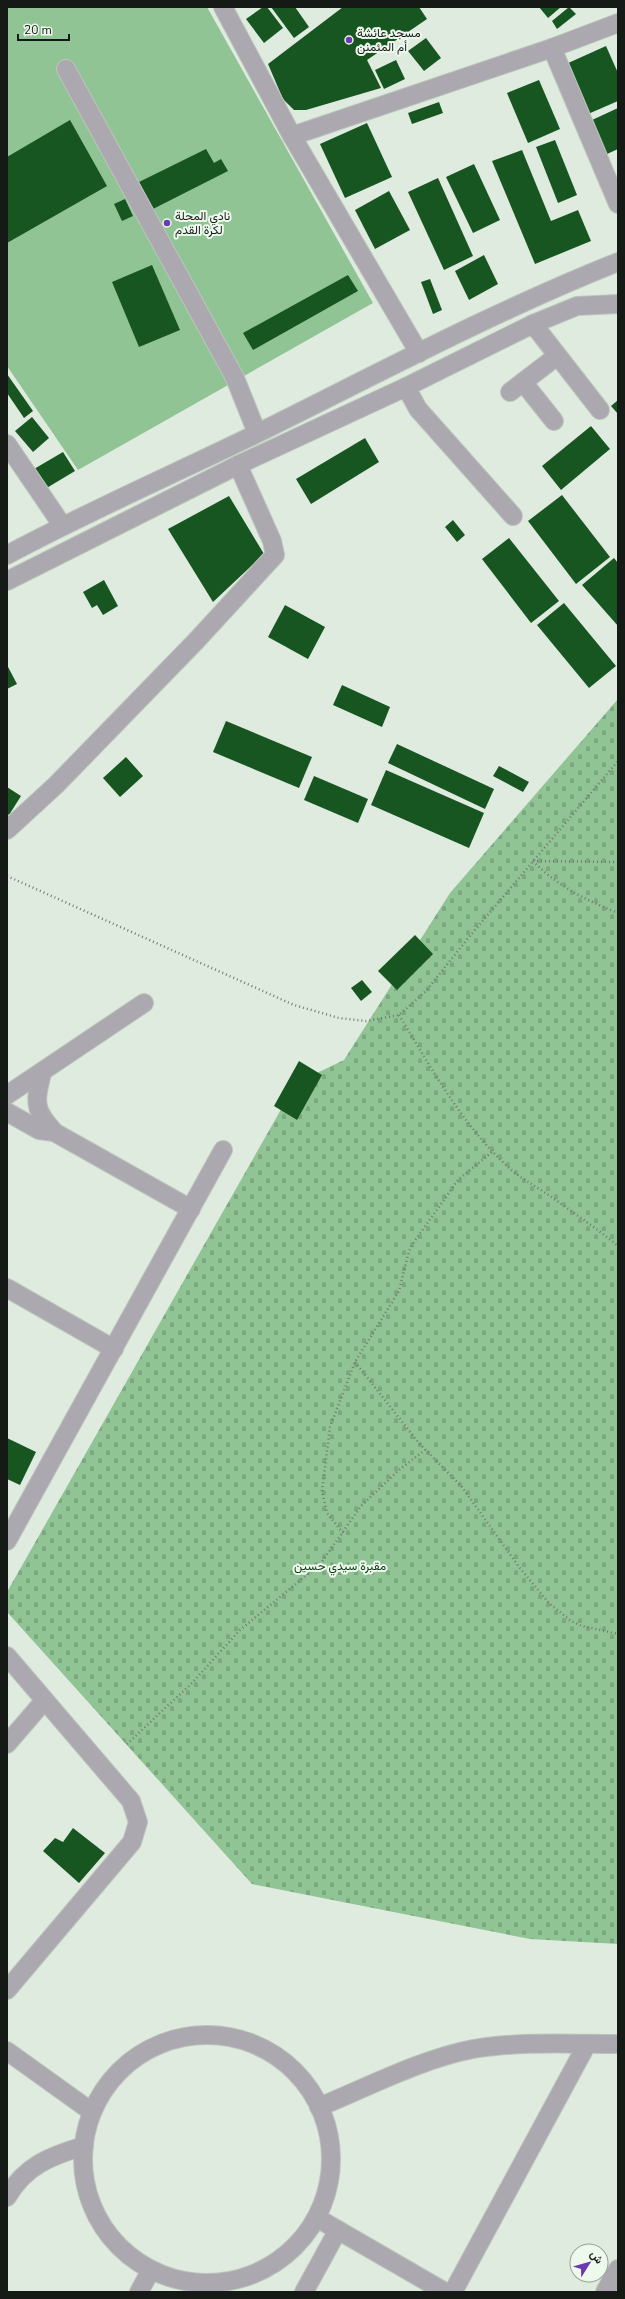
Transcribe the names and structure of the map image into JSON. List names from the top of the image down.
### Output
{
  "parks": ["مقبرة سيدي حسين"],
  "places": ["مسجد عائشة أم المئمنن", "نادي المحلة لكرة القدم"],
  "scale_bar": "20 m",
  "north": "top right"
}
